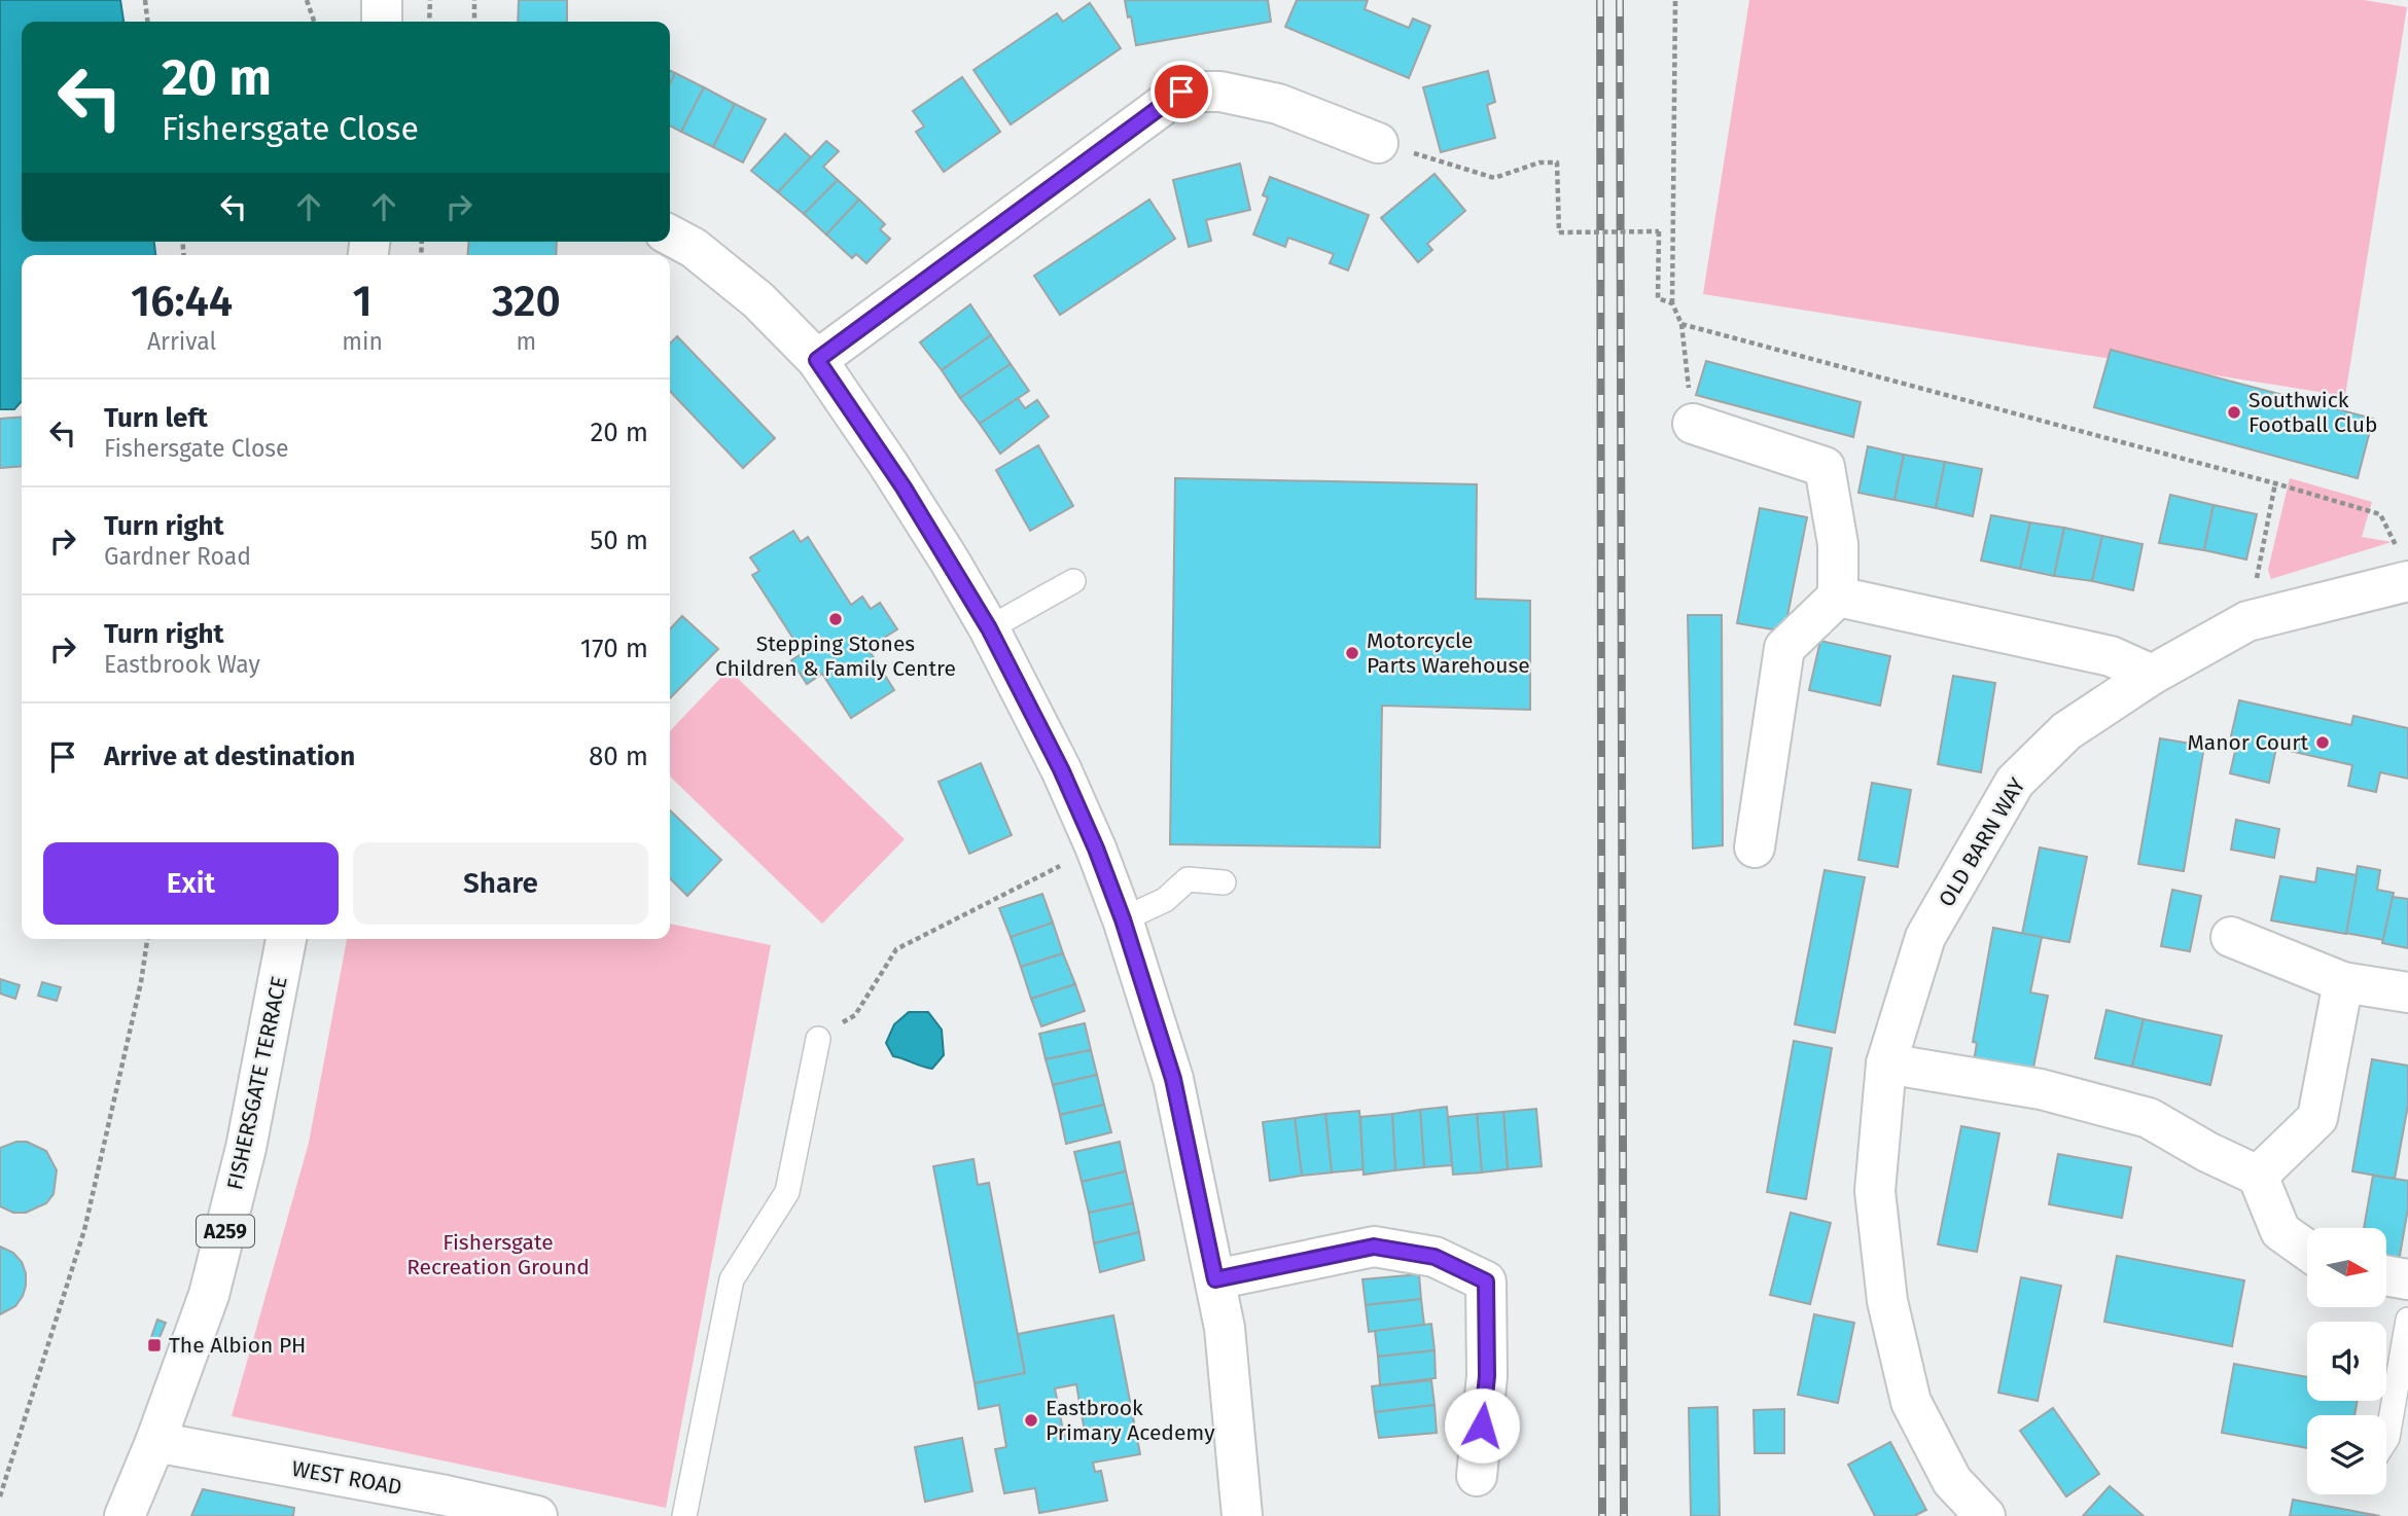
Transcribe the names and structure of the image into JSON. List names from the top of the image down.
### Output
{
  "streets": {
    "street": [
      "OLD BARN WAY",
      "FISHERSGATE TERRACE",
      "A259",
      "WEST ROAD"
    ]
  },
  "crossings": [
    ["FISHERSGATE TERRACE", "WEST ROAD"]
  ],
  "parks": ["Fishersgate Recreation Ground"],
  "places": {
    "other": [
      "Southwick Football Club",
      "Stepping Stones Children & Family Centre",
      "Motorcycle Parts Warehouse",
      "Manor Court",
      "Eastbrook Primary Acedemy"
    ],
    "transit": ["The Albion PH"]
  },
  "north": "right",
  "page": {
    "turn": ["20 m", "Fishersgate Close"],
    "eta": [
      "16:44",
      "Arrival",
      "1",
      "min",
      "320",
      "m"
    ],
    "list": [
      {
        "name": "Turn left",
        "note": "Fishersgate Close",
        "value": "20 m"
      },
      {
        "name": "Turn right",
        "note": "Gardner Road",
        "value": "50 m"
      },
      {
        "name": "Turn right",
        "note": "Eastbrook Way",
        "value": "170 m"
      },
      {
        "name": "Arrive at destination",
        "value": "80 m"
      }
    ],
    "buttons": ["Exit", "Share"]
  }
}
